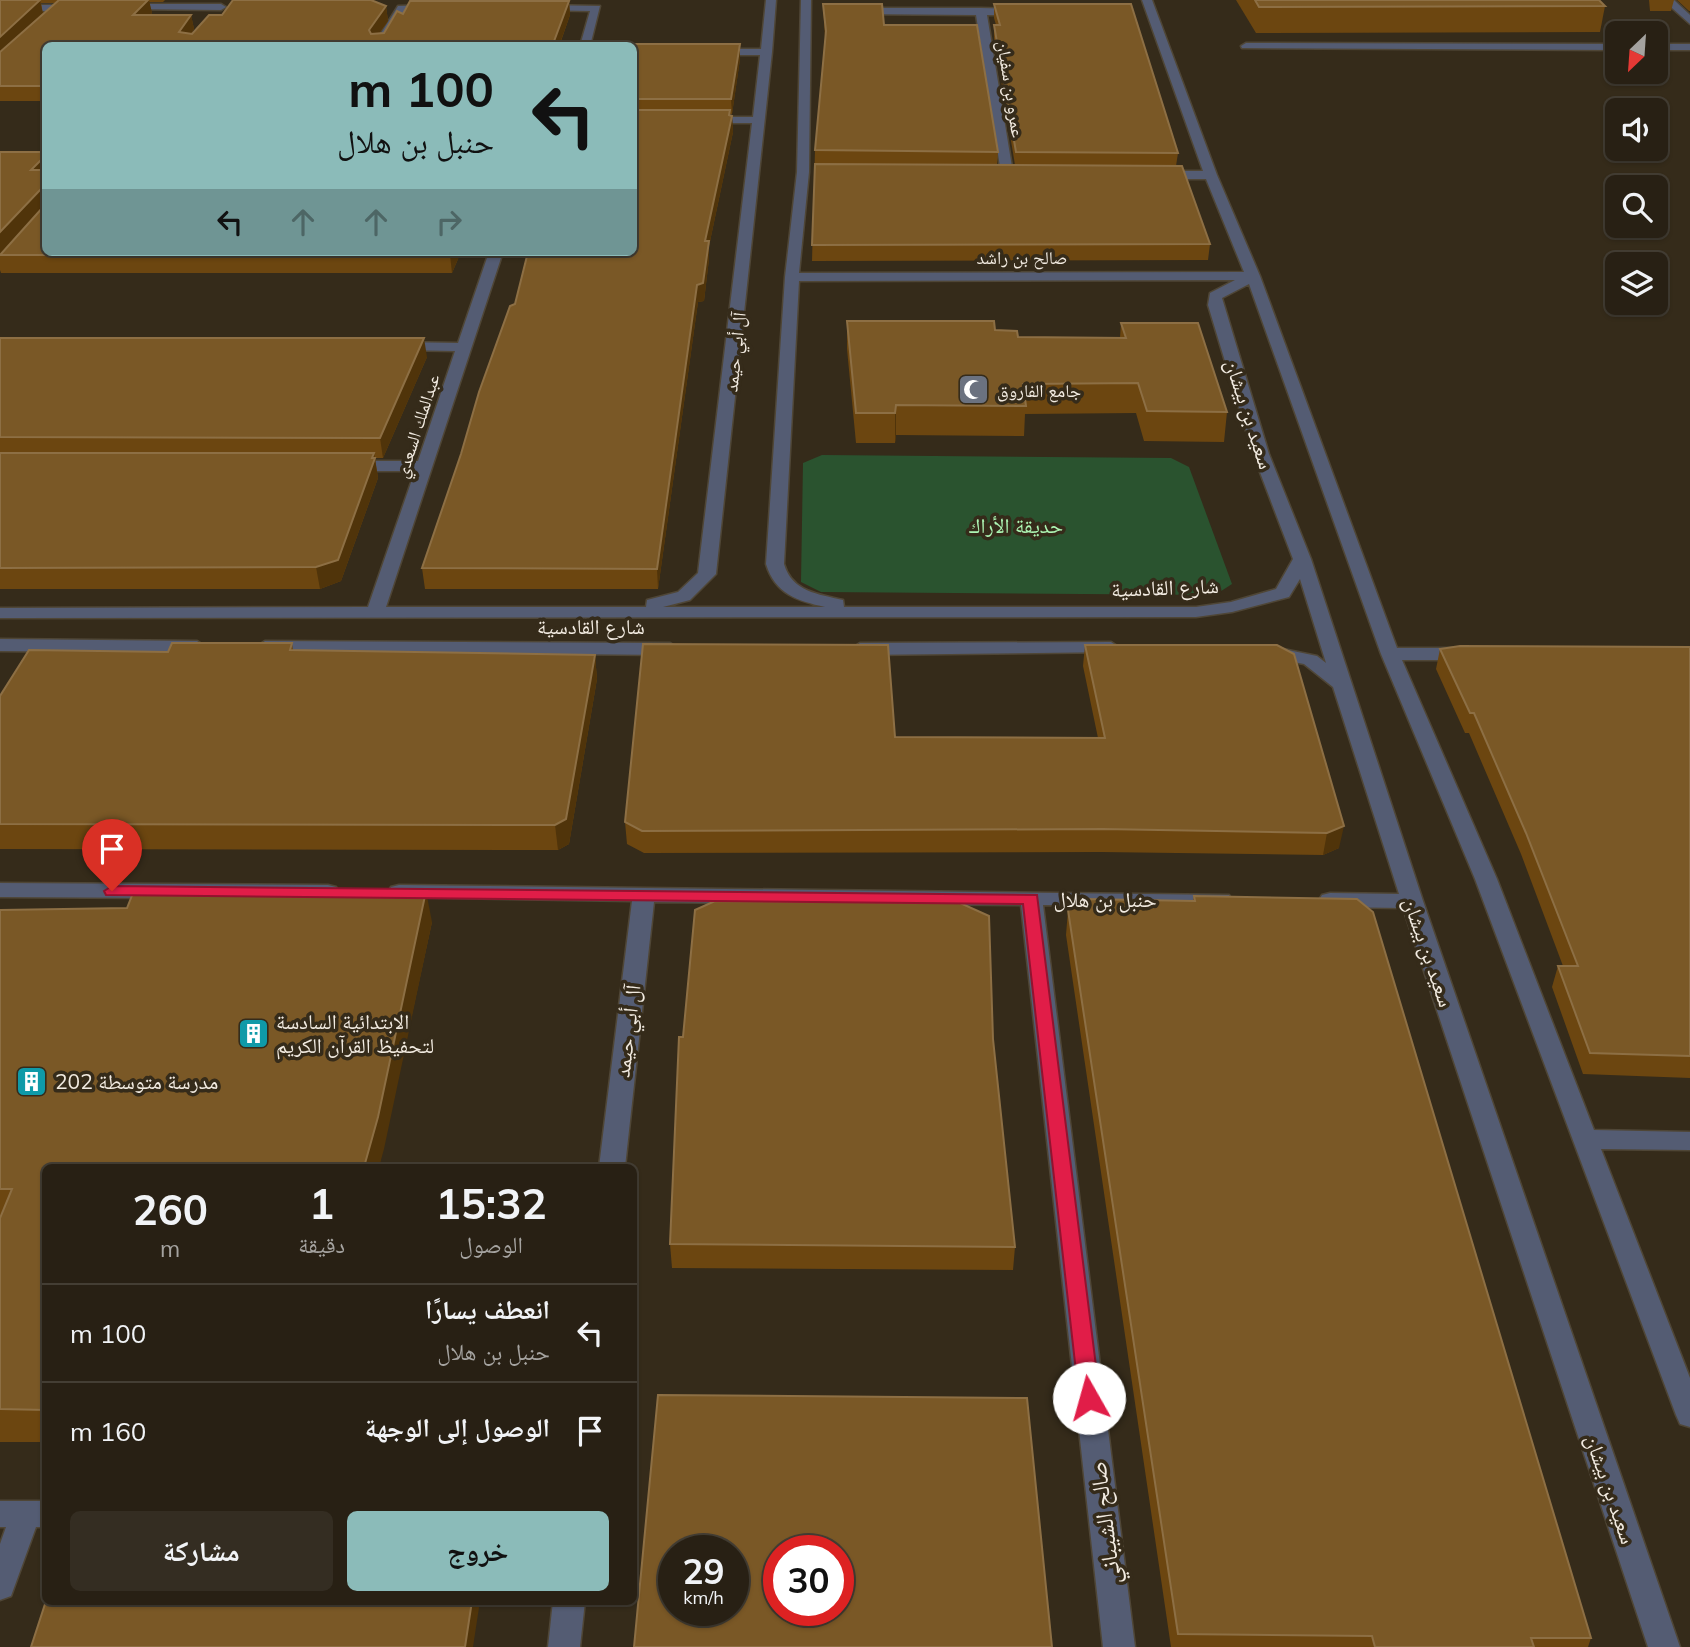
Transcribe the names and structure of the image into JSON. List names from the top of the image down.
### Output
{
  "streets": {
    "street": [
      "عمرو بن سفيان",
      "صالح بن راشد",
      "آل أبي حيمد",
      "سعيد بن بيشان",
      "عبدالملك السعدي",
      "شارع القادسية",
      "حنبل بن هلال",
      "صالح الشيباني"
    ]
  },
  "crossings": [
    ["صالح بن راشد", "سعيد بن بيشان"],
    ["آل أبي حيمد", "شارع القادسية"],
    ["آل أبي حيمد", "حنبل بن هلال"],
    ["سعيد بن بيشان", "شارع القادسية"],
    ["عبدالملك السعدي", "شارع القادسية"],
    ["حنبل بن هلال", "صالح الشيباني"]
  ],
  "parks": ["حديقة الأراك"],
  "places": {
    "mosque": ["جامع الفاروق"],
    "building": ["الابتدائية السادسة لتحفيظ القرآن الكريم", "مدرسة متوسطة 202"]
  },
  "north": "bottom left",
  "page": {
    "turn": ["100 m", "حنبل بن هلال"],
    "eta": [
      "15:32",
      "الوصول",
      "1",
      "دقيقة",
      "260",
      "m"
    ],
    "list": [
      {
        "name": "انعطف يسارًا",
        "note": "حنبل بن هلال",
        "value": "100 m"
      },
      {
        "name": "الوصول إلى الوجهة",
        "value": "160 m"
      }
    ],
    "buttons": ["خروج", "مشاركة"],
    "speed": "29 km/h",
    "limit": "30"
  }
}
